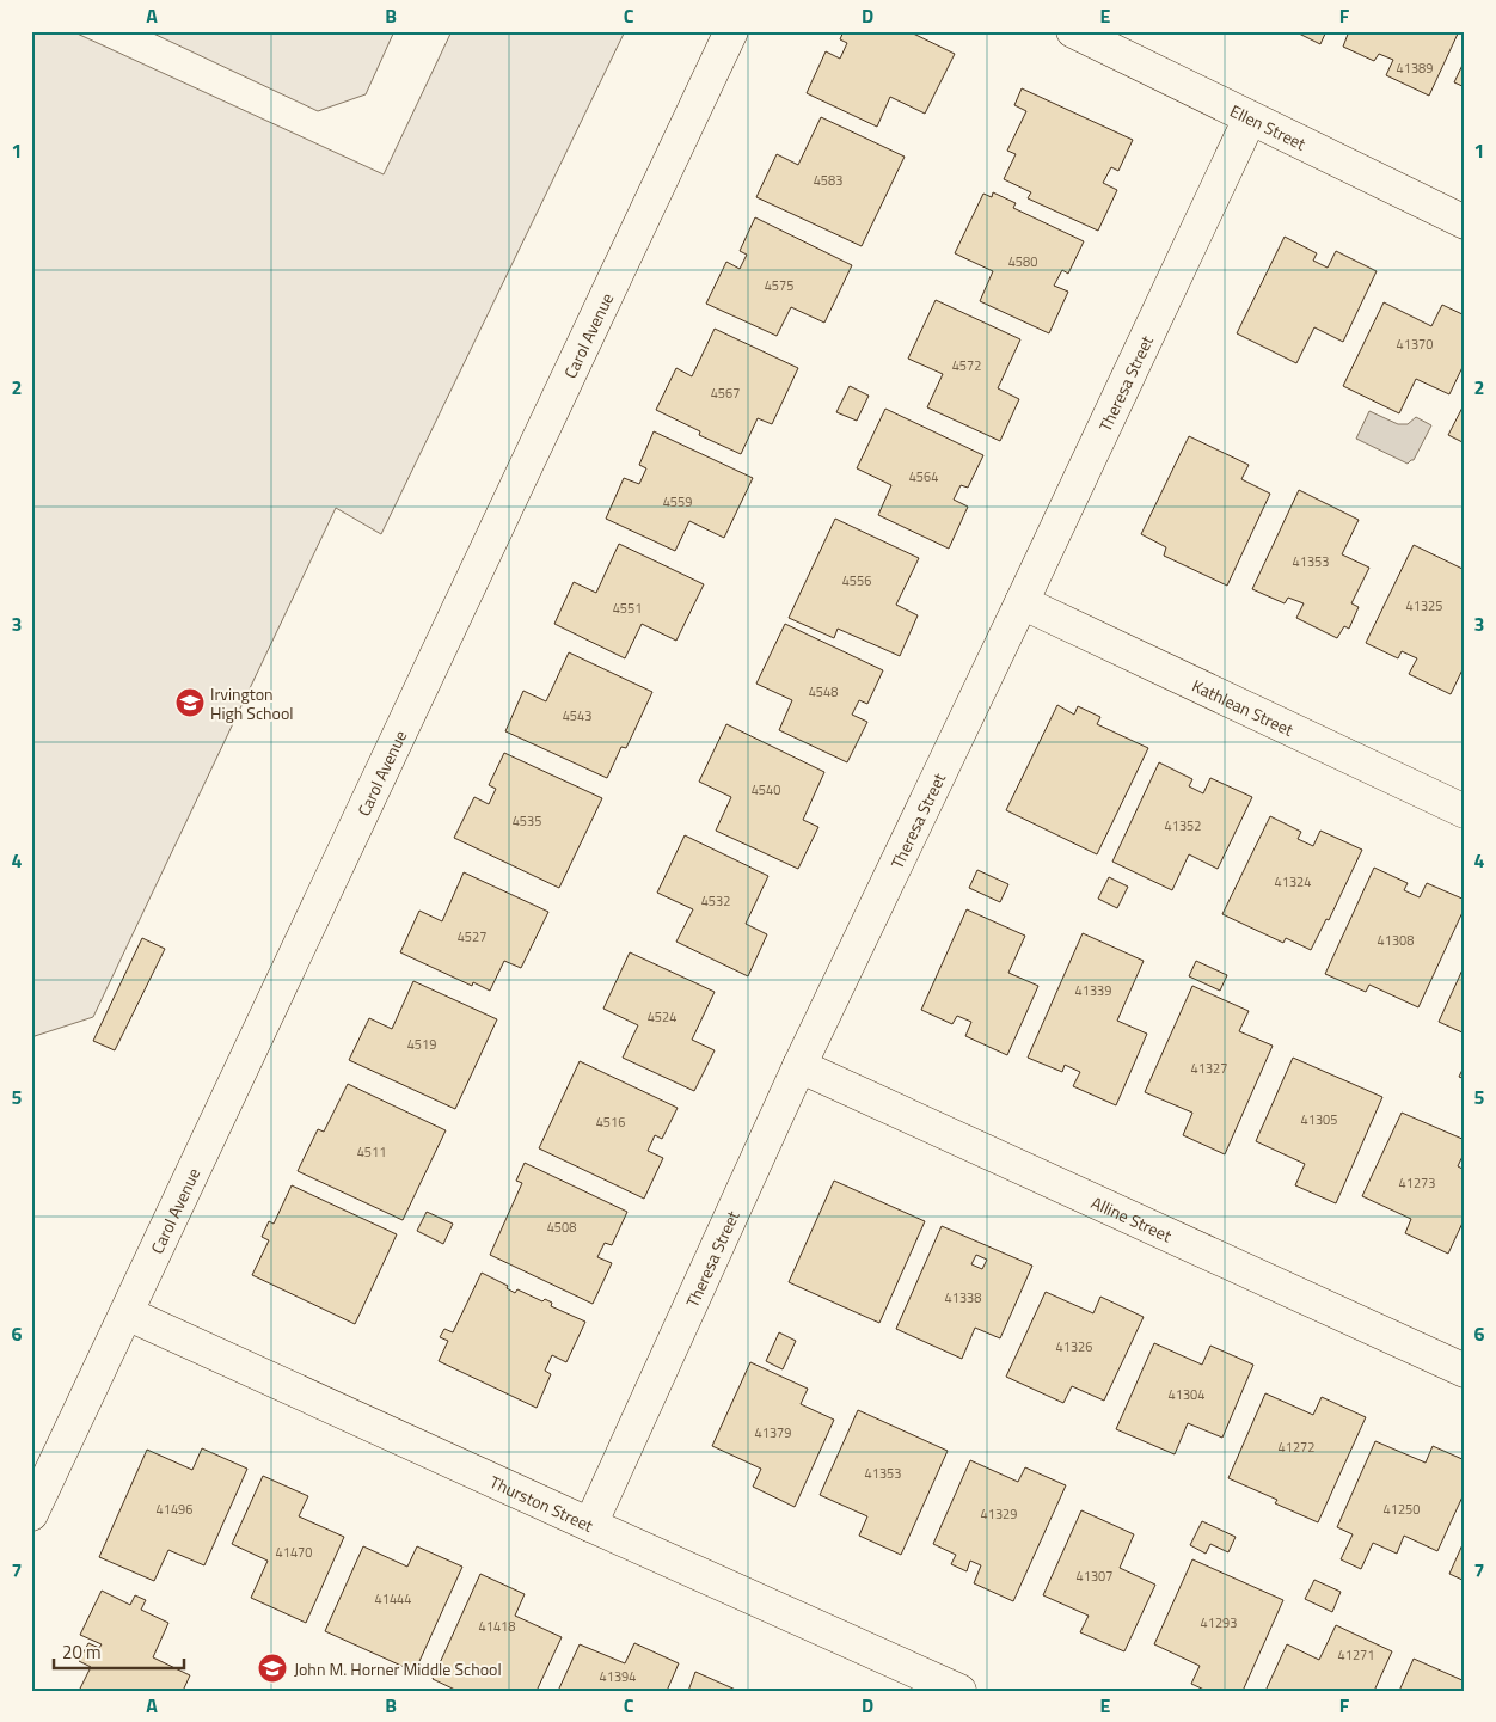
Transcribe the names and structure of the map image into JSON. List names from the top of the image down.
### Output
{
  "streets": {
    "street": [
      "Ellen Street",
      "Carol Avenue",
      "Theresa Street",
      "Kathlean Street",
      "Alline Street",
      "Thurston Street"
    ]
  },
  "crossings": [
    ["Ellen Street", "Theresa Street"],
    ["Carol Avenue", "Thurston Street"],
    ["Theresa Street", "Kathlean Street"],
    ["Theresa Street", "Alline Street"],
    ["Theresa Street", "Thurston Street"]
  ],
  "places": {
    "school or university": ["Irvington High School", "John M. Horner Middle School"]
  },
  "house_numbers": [
    "41389",
    "4583",
    "4580",
    "4575",
    "41370",
    "4572",
    "4567",
    "4564",
    "4559",
    "41353",
    "4556",
    "41325",
    "4551",
    "4548",
    "4543",
    "4540",
    "4535",
    "41352",
    "41324",
    "4532",
    "4527",
    "41308",
    "41339",
    "4524",
    "4519",
    "41327",
    "41305",
    "4516",
    "4511",
    "41273",
    "4508",
    "41338",
    "41326",
    "41304",
    "41379",
    "41272",
    "41353",
    "41496",
    "41250",
    "41329",
    "41470",
    "41307",
    "41444",
    "41293",
    "41418",
    "41271",
    "41394"
  ],
  "scale_bar": "20 m",
  "grid": {
    "columns": [
      "A",
      "B",
      "C",
      "D",
      "E",
      "F"
    ],
    "rows": [
      "1",
      "2",
      "3",
      "4",
      "5",
      "6",
      "7"
    ]
  }
}
